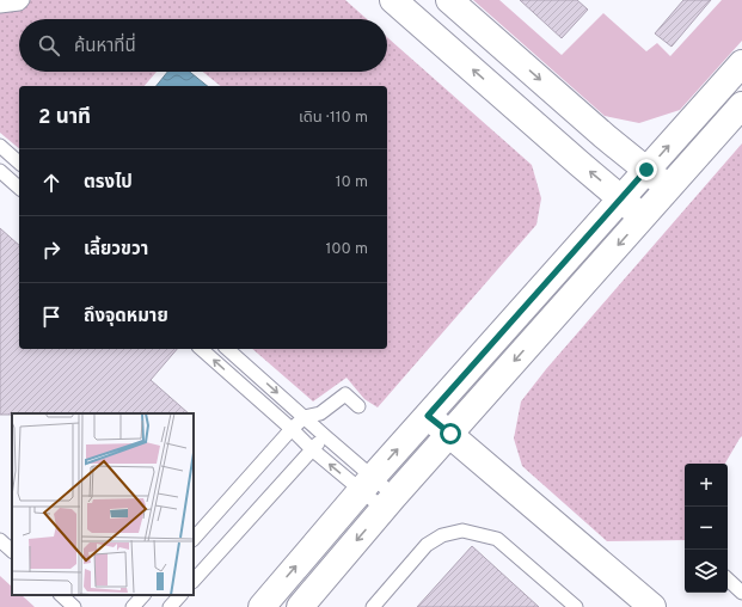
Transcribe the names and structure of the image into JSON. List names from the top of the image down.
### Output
{
  "page": {
    "search": "ค้นหาที่นี่",
    "heading": ["2 นาที", "เดิน · 110 m"],
    "list": [
      ["ตรงไป", "10 m"],
      ["เลี้ยวขวา", "100 m"],
      "ถึงจุดหมาย"
    ],
    "map_buttons": ["+", "−"]
  }
}
